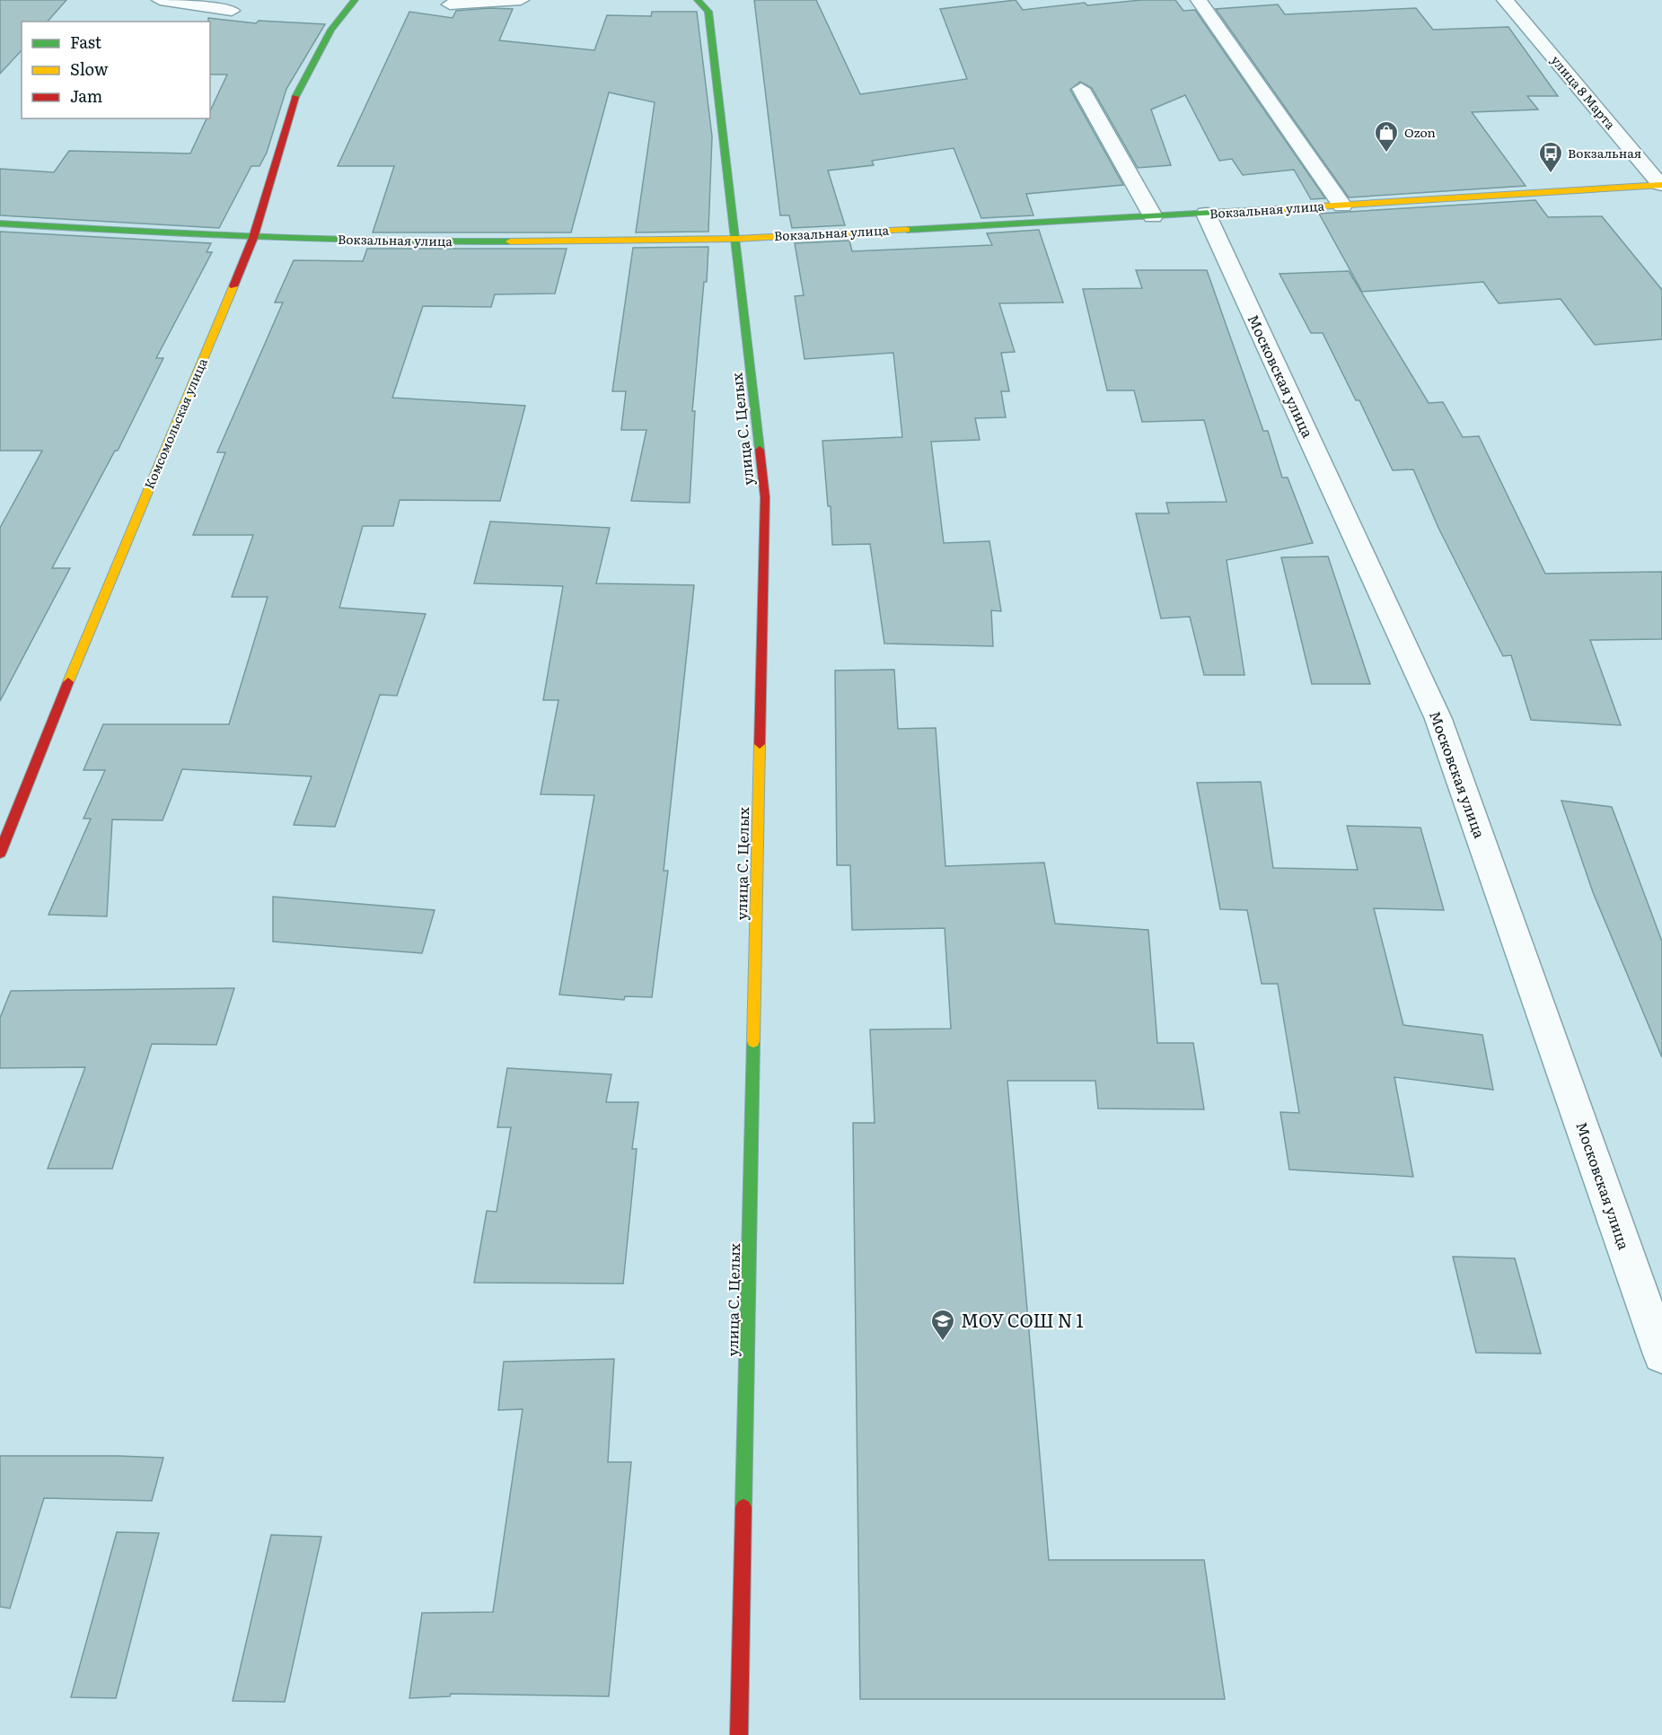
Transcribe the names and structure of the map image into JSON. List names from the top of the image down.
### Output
{
  "streets": {
    "main road": ["Вокзальная улица", "Комсомольская улица", "улица С. Целых"],
    "street": ["улица 8 Марта", "Московская улица"]
  },
  "crossings": [
    ["улица 8 Марта", "Вокзальная улица"],
    ["Вокзальная улица", "Московская улица"],
    ["Вокзальная улица", "Комсомольская улица"],
    ["Вокзальная улица", "улица С. Целых"]
  ],
  "places": {
    "shop": ["Ozon"],
    "bus stop": ["Вокзальная"],
    "school or university": ["МОУ СОШ N 1"]
  },
  "legend": ["Fast", "Slow", "Jam"]
}
